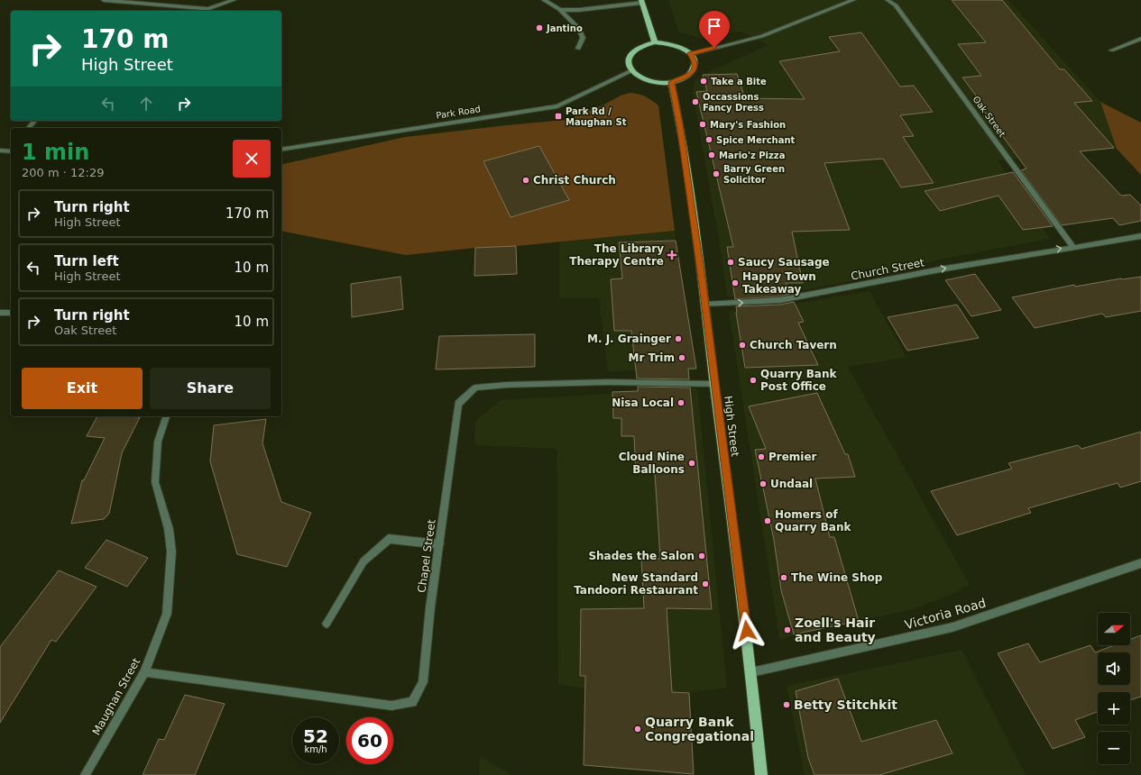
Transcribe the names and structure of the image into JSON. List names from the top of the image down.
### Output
{
  "streets": {
    "main road": ["High Street"],
    "street": [
      "Park Road",
      "Oak Street",
      "Church Street",
      "Chapel Street",
      "Victoria Road",
      "Maughan Street"
    ]
  },
  "crossings": [
    ["Park Road", "High Street"],
    ["Oak Street", "Church Street"],
    ["Church Street", "High Street"],
    ["High Street", "Chapel Street"],
    ["High Street", "Victoria Road"],
    ["Chapel Street", "Maughan Street"]
  ],
  "one_way": ["Church Street"],
  "places": {
    "other": [
      "Jantino",
      "Take a Bite",
      "Occassions Fancy Dress",
      "Mary's Fashion",
      "Spice Merchant",
      "Mario'z Pizza",
      "Barry Green Solicitor",
      "Christ Church",
      "Saucy Sausage",
      "Happy Town Takeaway",
      "M. J. Grainger",
      "Church Tavern",
      "Mr Trim",
      "Quarry Bank Post Office",
      "Nisa Local",
      "Premier",
      "Cloud Nine Balloons",
      "Undaal",
      "Homers of Quarry Bank",
      "Shades the Salon",
      "The Wine Shop",
      "New Standard Tandoori Restaurant",
      "Zoell's Hair and Beauty",
      "Betty Stitchkit",
      "Quarry Bank Congregational"
    ],
    "transit": ["Park Rd / Maughan St"],
    "health": ["The Library Therapy Centre"]
  },
  "north": "right",
  "page": {
    "turn": ["170 m", "High Street"],
    "heading": ["1 min", "200 m · 12:29"],
    "list": [
      {
        "name": "Turn right",
        "note": "High Street",
        "value": "170 m"
      },
      {
        "name": "Turn left",
        "note": "High Street",
        "value": "10 m"
      },
      {
        "name": "Turn right",
        "note": "Oak Street",
        "value": "10 m"
      }
    ],
    "buttons": ["Exit", "Share"],
    "map_buttons": ["+", "−"],
    "speed": "52 km/h",
    "limit": "60"
  }
}
